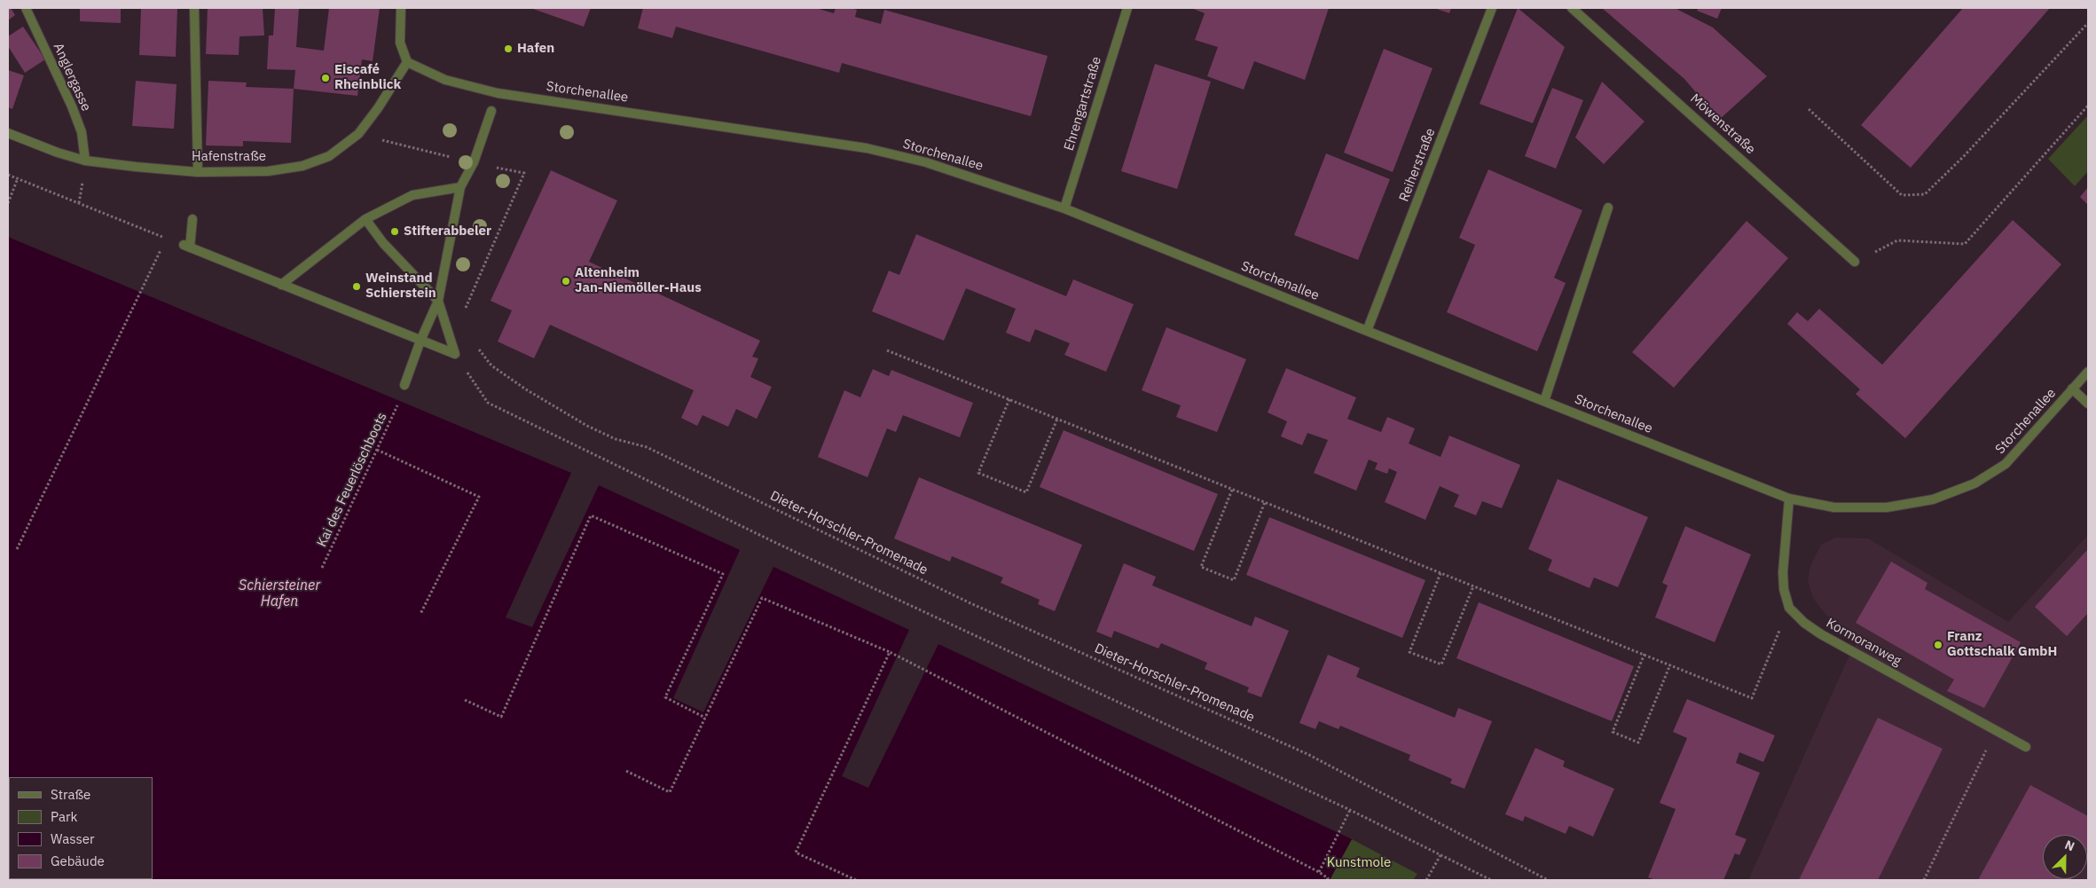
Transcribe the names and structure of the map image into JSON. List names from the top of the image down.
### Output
{
  "streets": {
    "street": [
      "Anglergasse",
      "Storchenallee",
      "Ehrengartstraße",
      "Möwenstraße",
      "Hafenstraße",
      "Reiherstraße",
      "Kormoranweg"
    ],
    "path": ["Kai des Feuerlöschboots", "Dieter-Horschler-Promenade"]
  },
  "crossings": [
    ["Anglergasse", "Hafenstraße"],
    ["Storchenallee", "Ehrengartstraße"],
    ["Storchenallee", "Hafenstraße"],
    ["Storchenallee", "Reiherstraße"]
  ],
  "water": ["Schiersteiner Hafen"],
  "parks": ["Kunstmole"],
  "places": [
    "Hafen",
    "Eiscafé Rheinblick",
    "Stifterabbeler",
    "Altenheim Jan-Niemöller-Haus",
    "Weinstand Schierstein",
    "Franz Gottschalk GmbH"
  ],
  "legend": [
    "Straße",
    "Park",
    "Wasser",
    "Gebäude"
  ],
  "north": "top right"
}
